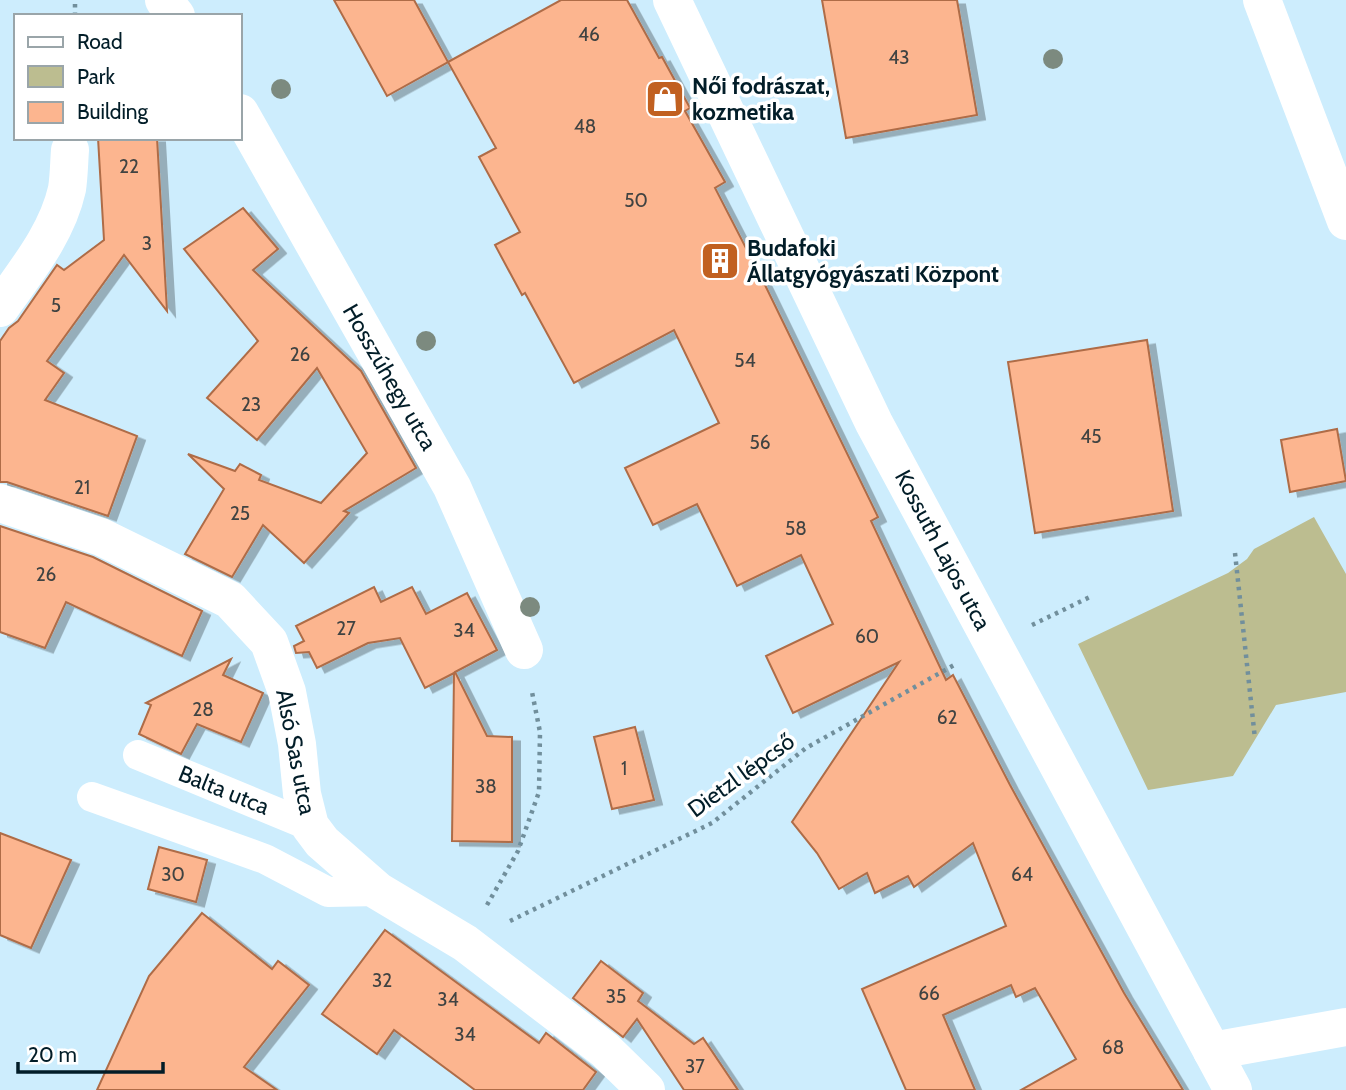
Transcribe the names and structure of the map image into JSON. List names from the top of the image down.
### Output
{
  "streets": {
    "street": ["Hosszúhegy utca", "Kossuth Lajos utca", "Alsó Sas utca"],
    "lane": ["Balta utca"],
    "path": ["Dietzl lépcső"]
  },
  "crossings": [
    ["Kossuth Lajos utca", "Dietzl lépcső"],
    ["Alsó Sas utca", "Dietzl lépcső"],
    ["Alsó Sas utca", "Balta utca"]
  ],
  "places": {
    "shop": ["Női fodrászat, kozmetika"],
    "building": ["Budafoki Állatgyógyászati Központ"]
  },
  "house_numbers": [
    "46",
    "43",
    "48",
    "22",
    "50",
    "3",
    "5",
    "26",
    "54",
    "23",
    "45",
    "56",
    "21",
    "25",
    "58",
    "26",
    "27",
    "34",
    "60",
    "28",
    "62",
    "1",
    "38",
    "30",
    "64",
    "32",
    "66",
    "35",
    "34",
    "34",
    "68",
    "37"
  ],
  "legend": ["Road", "Park", "Building"],
  "scale_bar": "20 m"
}
